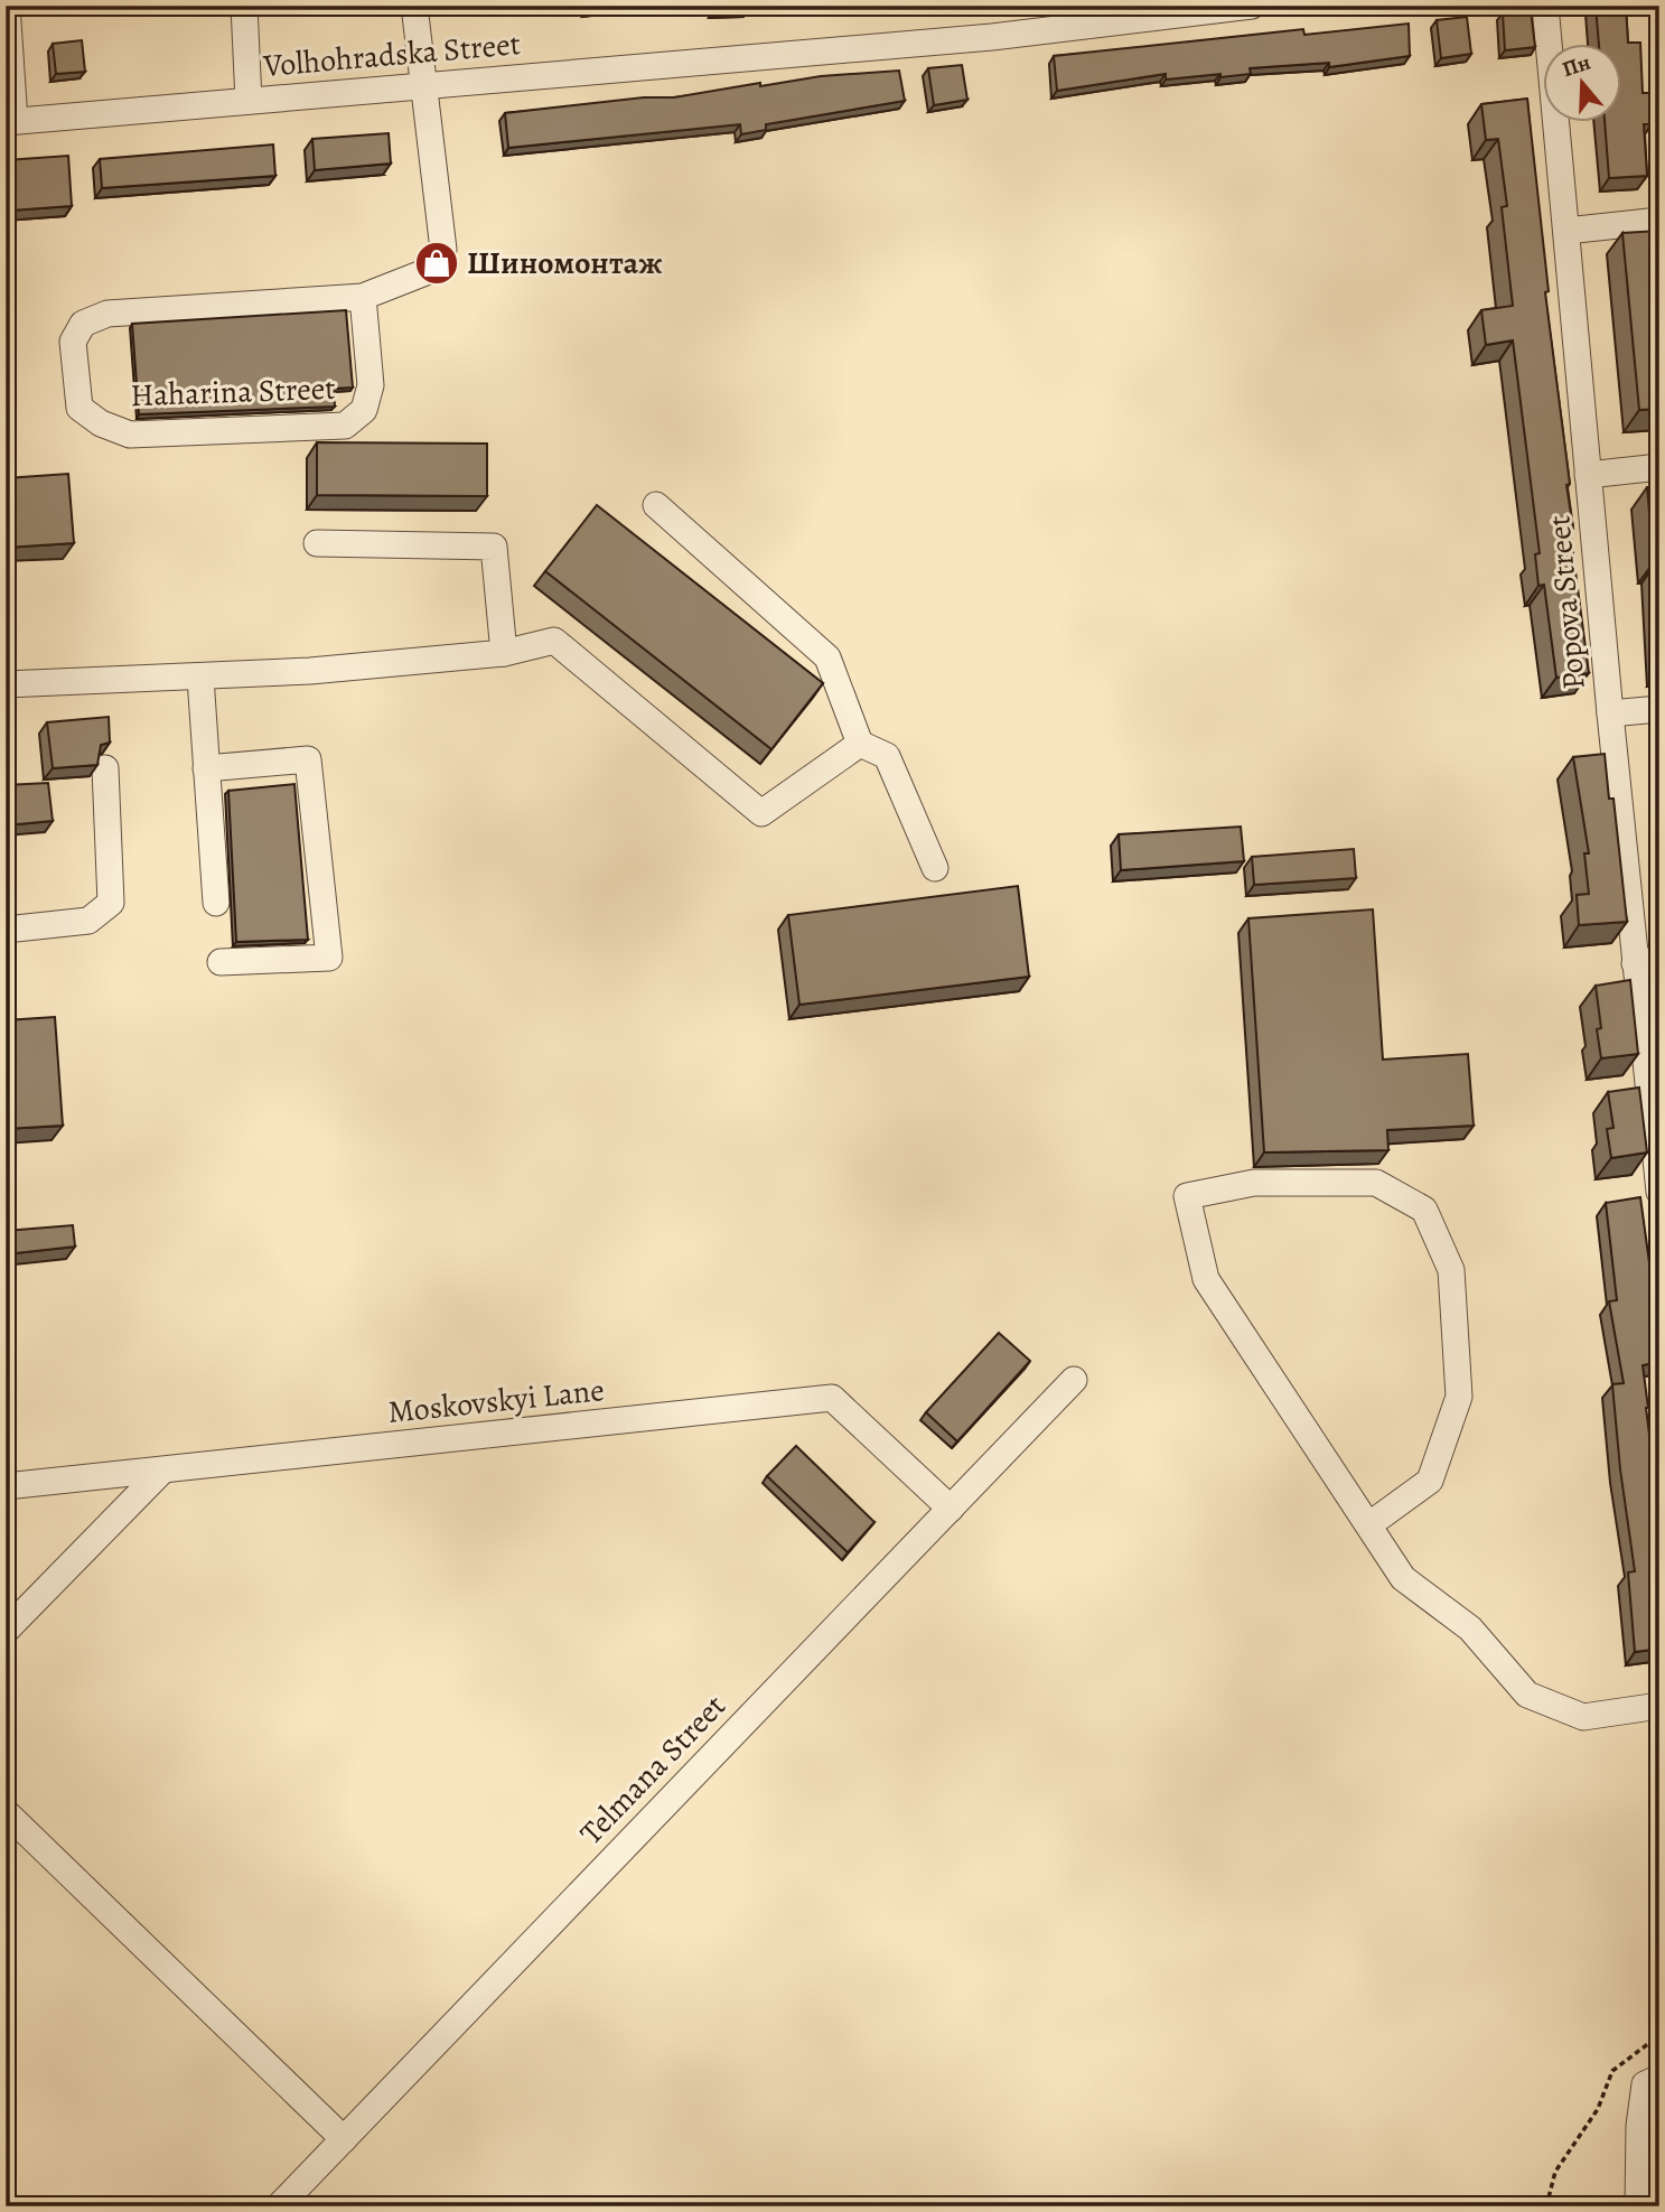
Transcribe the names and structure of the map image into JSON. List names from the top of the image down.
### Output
{
  "streets": {
    "street": [
      "Volhohradska Street",
      "Haharina Street",
      "Popova Street",
      "Moskovskyi Lane",
      "Telmana Street"
    ]
  },
  "crossings": [
    ["Volhohradska Street", "Haharina Street"],
    ["Moskovskyi Lane", "Telmana Street"]
  ],
  "places": {
    "shop": ["Шиномонтаж"]
  },
  "north": "top"
}
